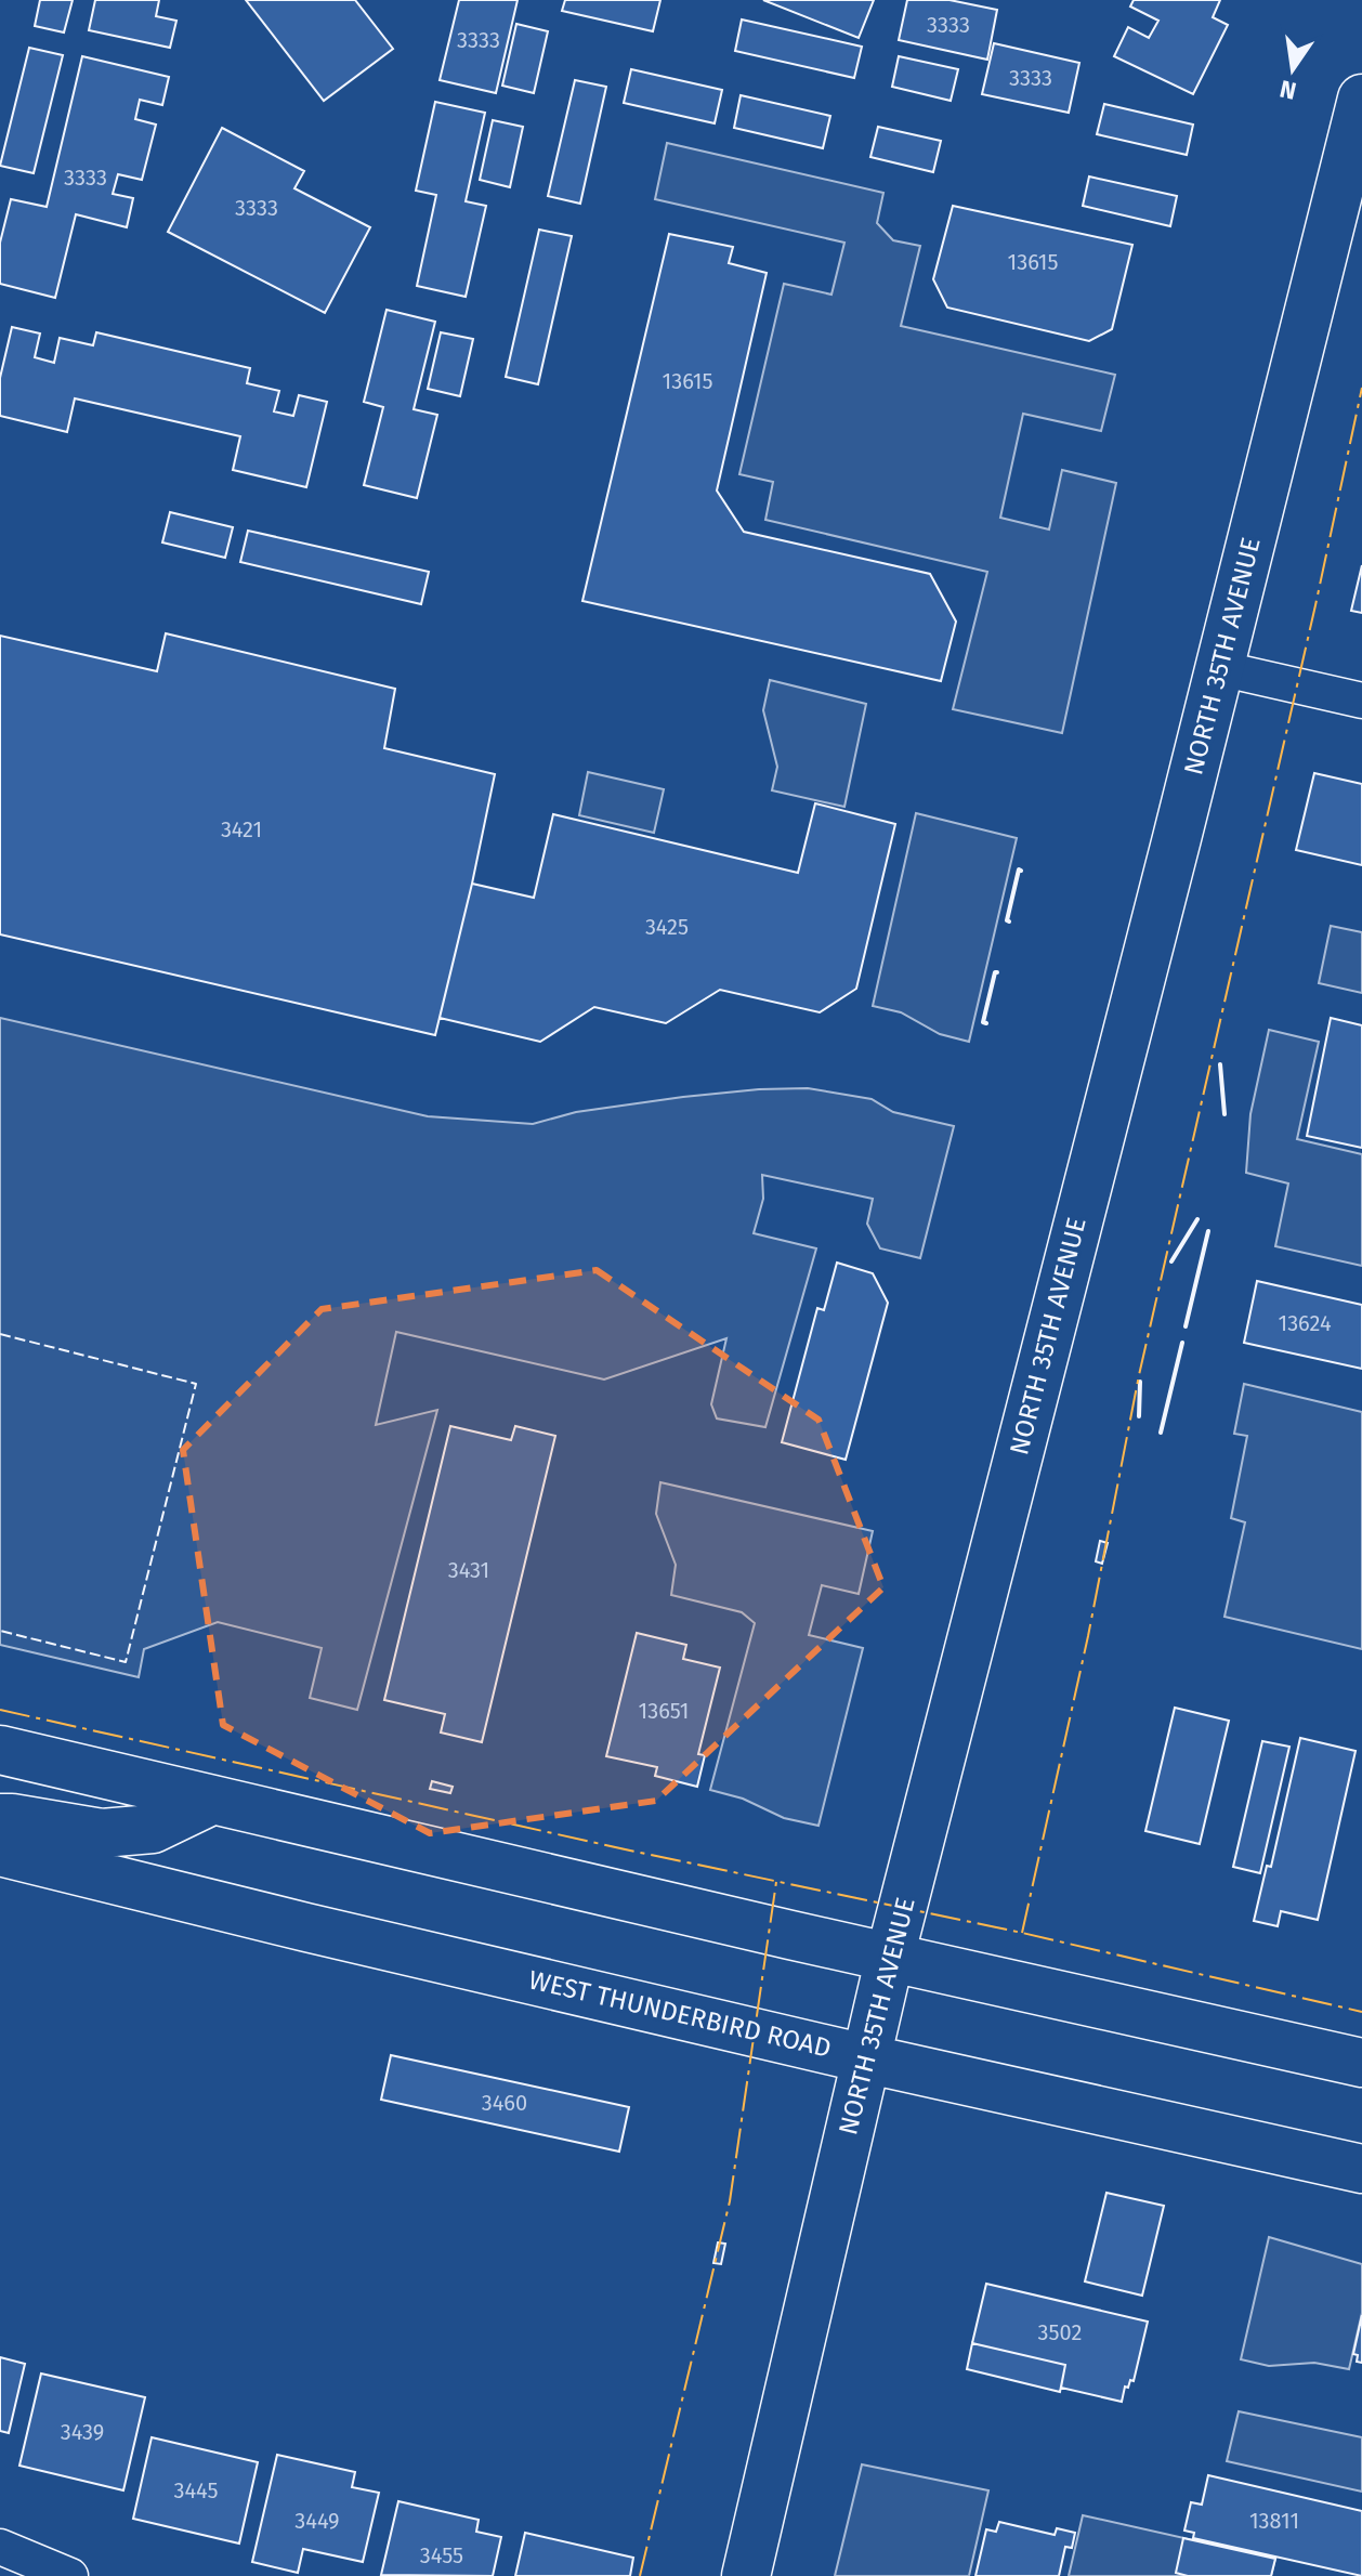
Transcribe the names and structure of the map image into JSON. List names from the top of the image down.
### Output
{
  "streets": {
    "main road": ["NORTH 35TH AVENUE", "WEST THUNDERBIRD ROAD"]
  },
  "crossings": [
    ["NORTH 35TH AVENUE", "WEST THUNDERBIRD ROAD"]
  ],
  "house_numbers": [
    "3333",
    "3333",
    "3333",
    "3333",
    "3333",
    "13615",
    "13615",
    "3421",
    "3425",
    "13624",
    "3431",
    "13651",
    "3460",
    "3502",
    "3439",
    "3445",
    "3449",
    "13811",
    "3455"
  ],
  "north": "bottom"
}
